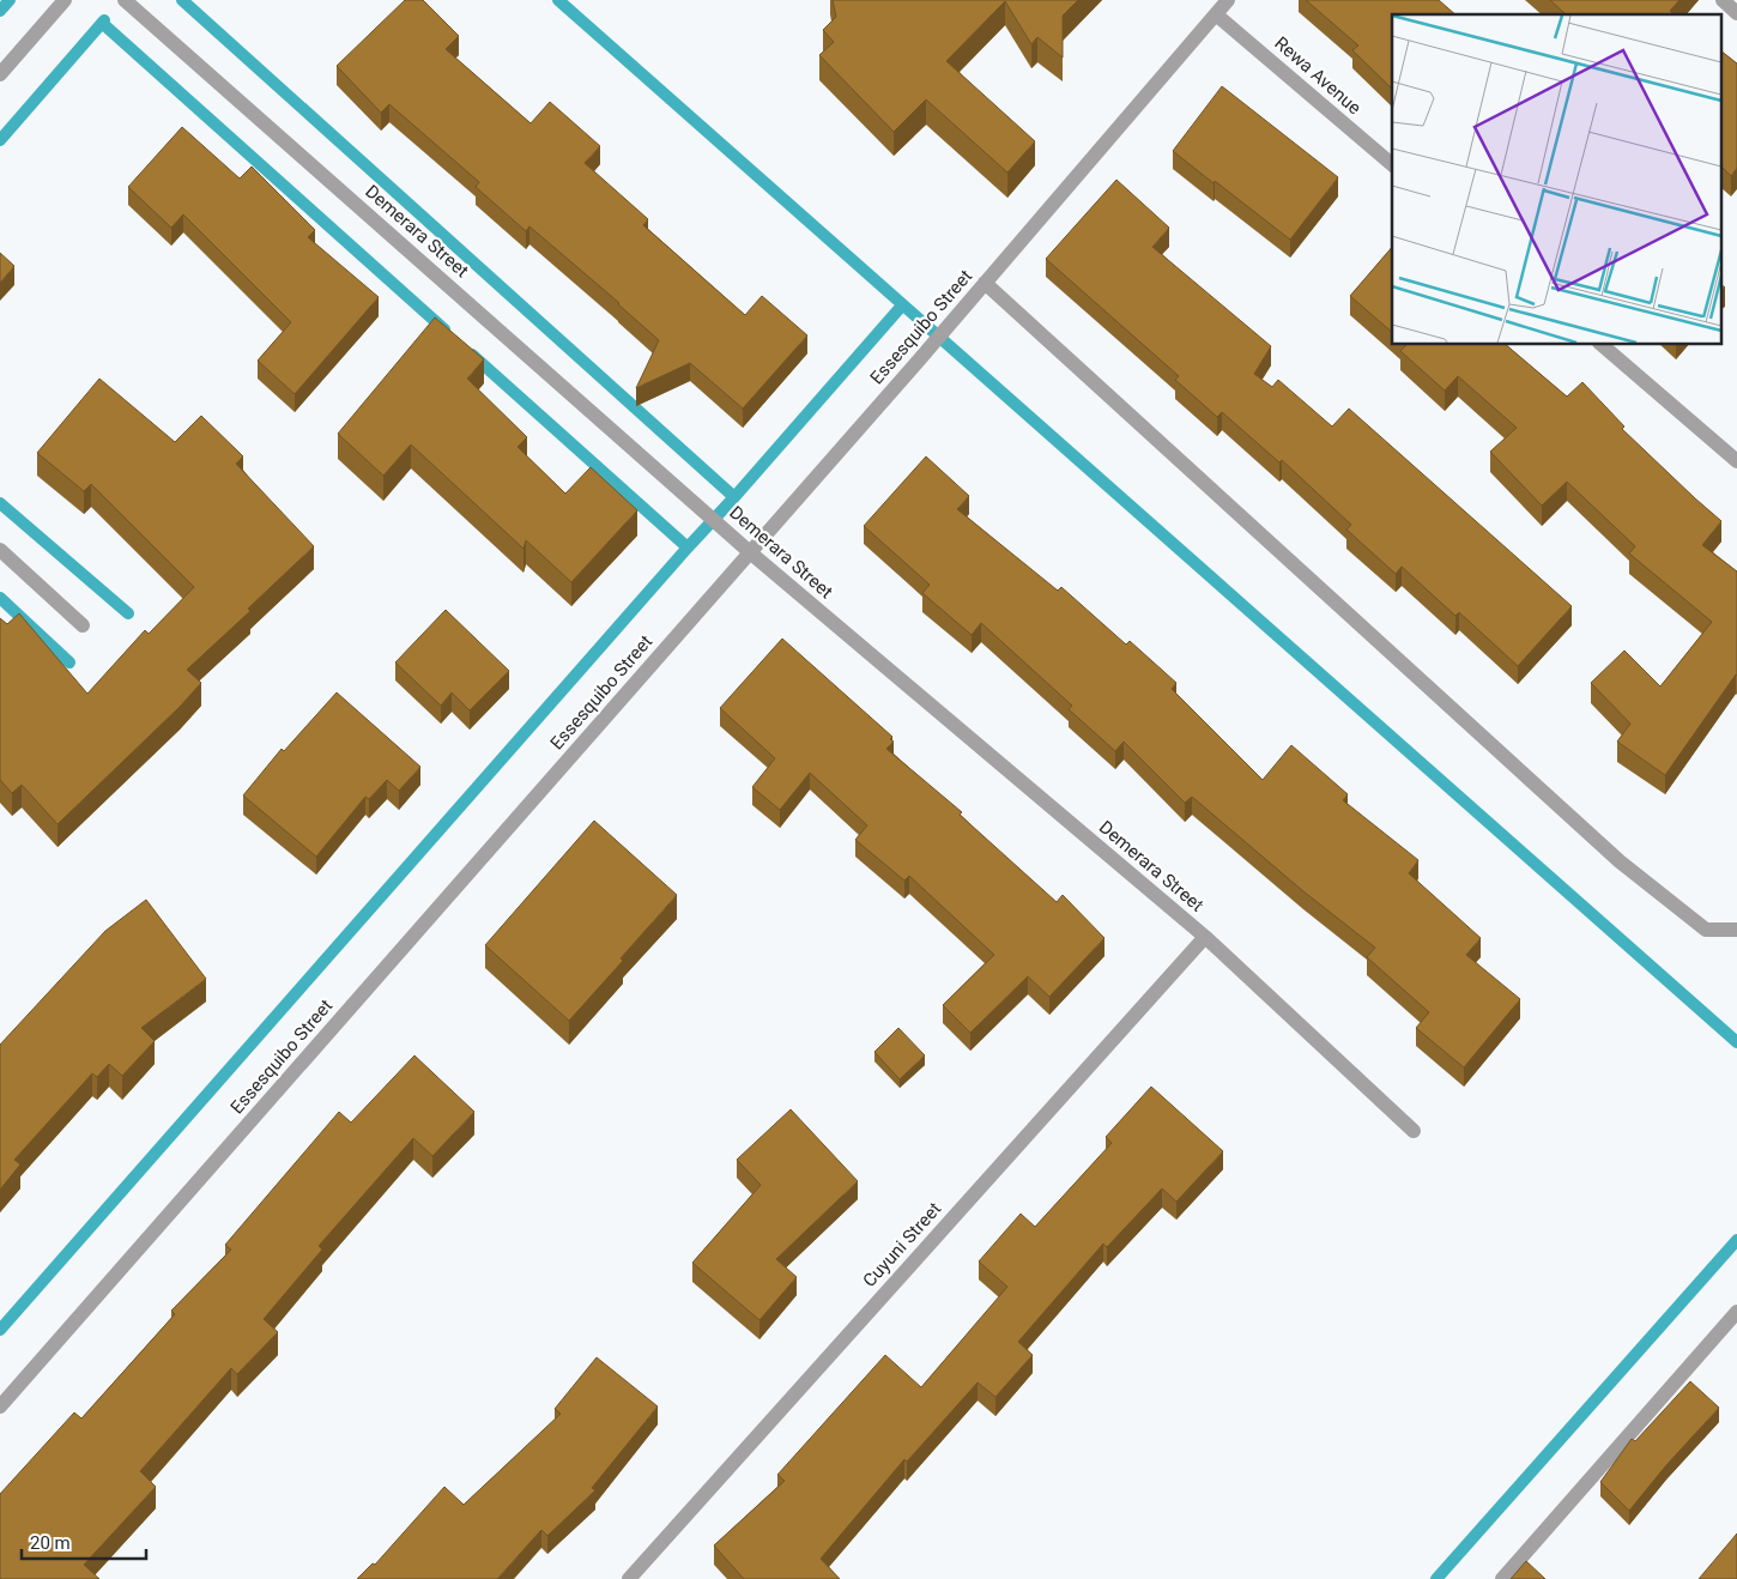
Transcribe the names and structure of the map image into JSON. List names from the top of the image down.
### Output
{
  "streets": {
    "street": [
      "Rewa Avenue",
      "Demerara Street",
      "Essesquibo Street",
      "Cuyuni Street"
    ]
  },
  "crossings": [
    ["Rewa Avenue", "Essesquibo Street"],
    ["Demerara Street", "Essesquibo Street"],
    ["Demerara Street", "Cuyuni Street"]
  ],
  "scale_bar": "20 m"
}
